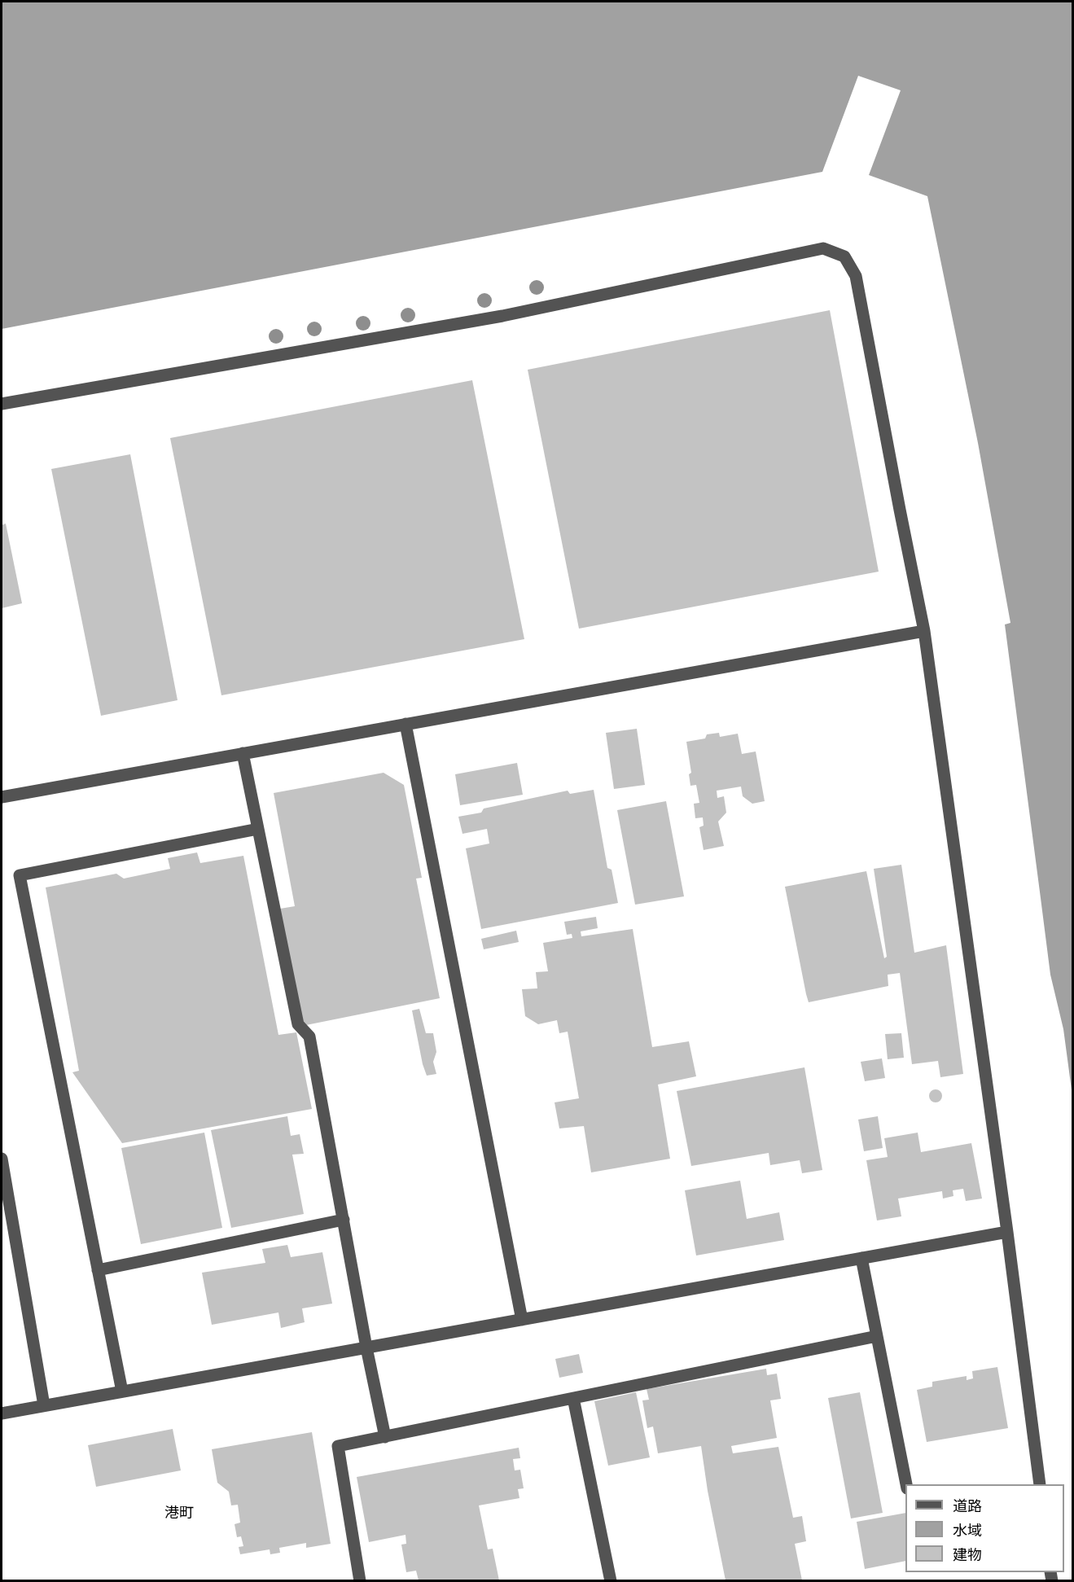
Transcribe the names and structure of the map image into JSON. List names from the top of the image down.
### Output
{
  "districts": ["港町"],
  "legend": ["道路", "水域", "建物"]
}
